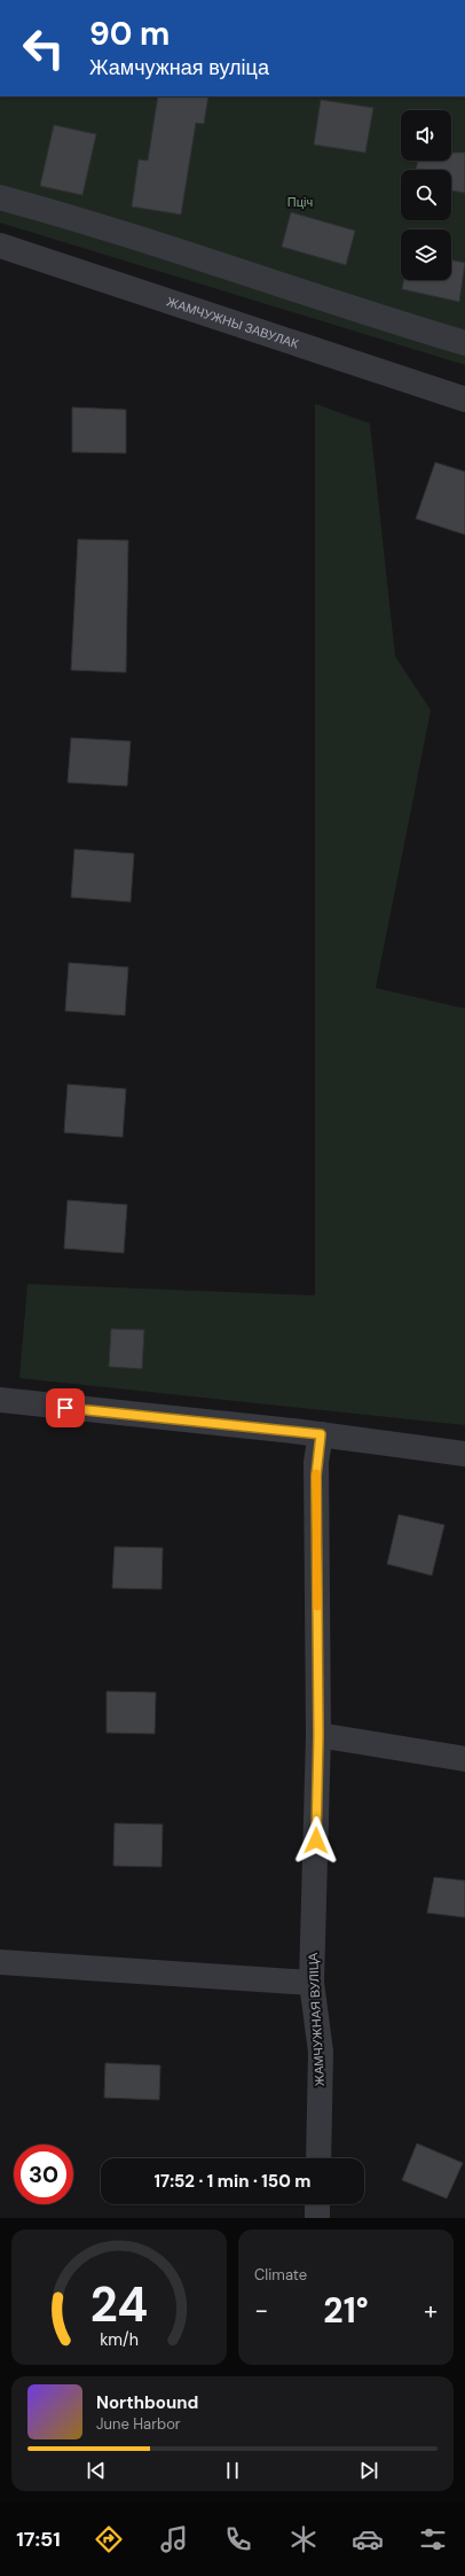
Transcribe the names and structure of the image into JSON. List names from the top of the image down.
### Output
{
  "streets": {
    "street": ["ЖАМЧУЖНЫ ЗАВУЛАК", "ЖАМЧУЖНАЯ ВУЛІЦА"]
  },
  "parks": ["Пціч"],
  "page": {
    "turn": ["90 m", "Жамчужная вуліца"],
    "limit": "30",
    "trip": "17:52 · 1 min · 150 m",
    "tile": "Climate",
    "heat": ["−", "21°", "+"],
    "song": ["Northbound", "June Harbor"],
    "tabs": "17:51",
    "gauge": ["24", "km/h"]
  }
}
